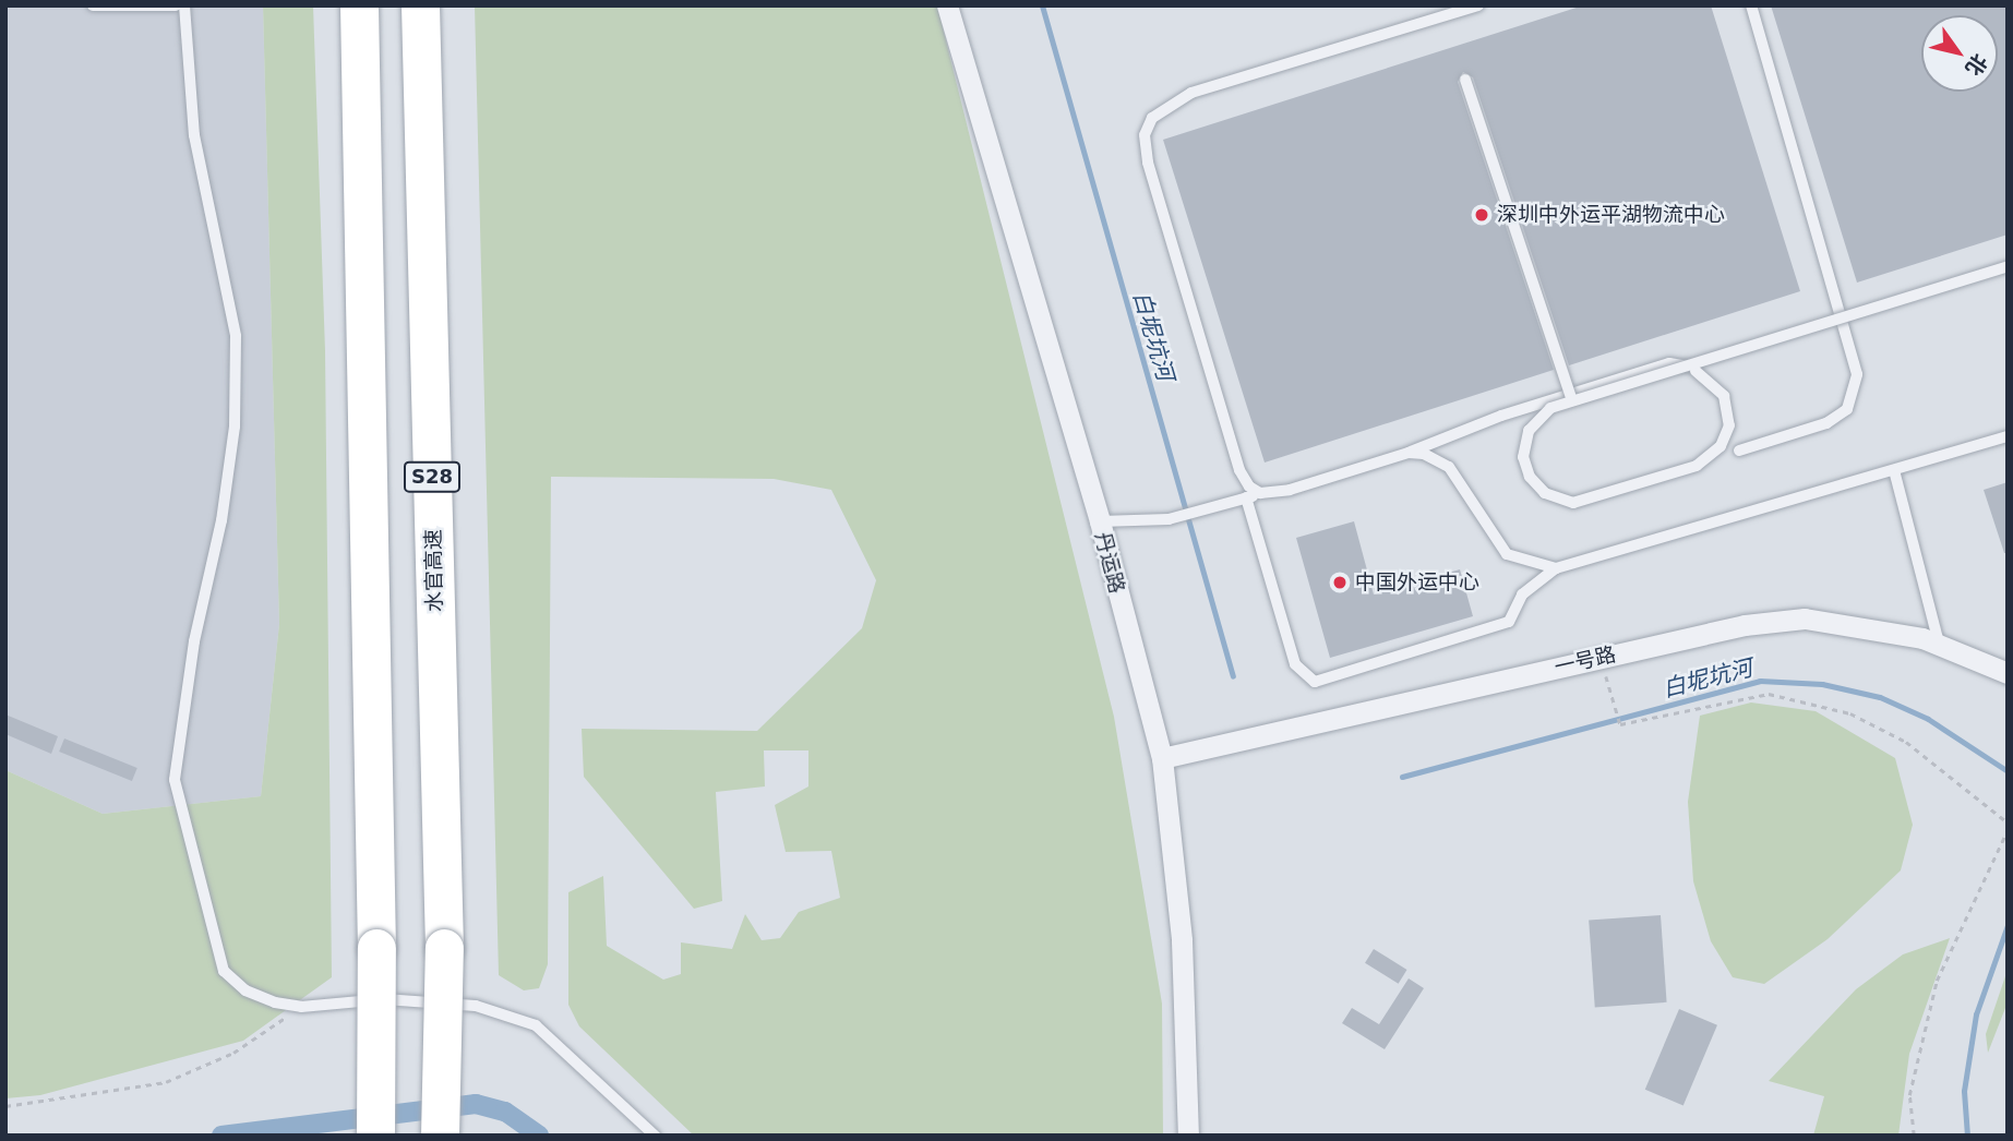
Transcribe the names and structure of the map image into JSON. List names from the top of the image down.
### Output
{
  "streets": {
    "highway": ["S28", "水官高速"],
    "street": ["丹运路", "一号路"]
  },
  "crossings": [
    ["丹运路", "一号路"]
  ],
  "water": ["白坭坑河"],
  "places": ["深圳中外运平湖物流中心", "中国外运中心"],
  "north": "bottom right"
}
